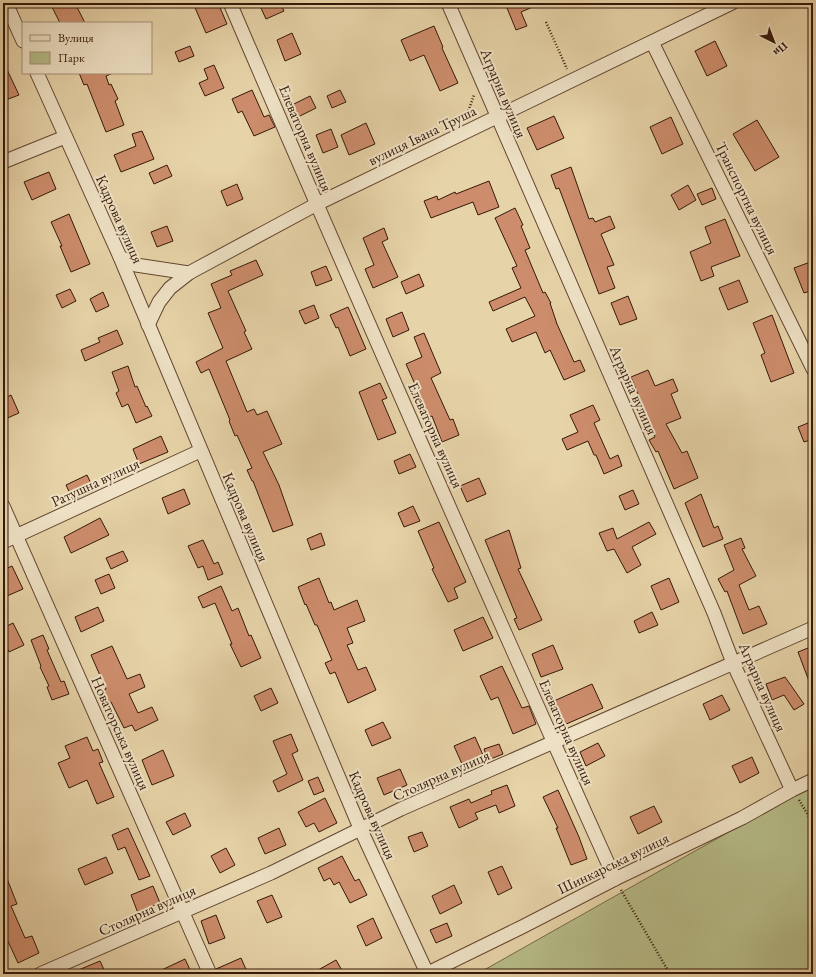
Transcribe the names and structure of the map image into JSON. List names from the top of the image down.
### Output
{
  "streets": {
    "street": [
      "Аграрна вулиця",
      "вулиця Івана Труша",
      "Елеваторна вулиця",
      "Транспортна вулиця",
      "Кадрова вулиця",
      "Ратушна вулиця",
      "Новаторська вулиця",
      "Столярна вулиця",
      "Шинкарська вулиця"
    ]
  },
  "crossings": [
    ["Аграрна вулиця", "вулиця Івана Труша"],
    ["Аграрна вулиця", "Столярна вулиця"],
    ["Аграрна вулиця", "Шинкарська вулиця"],
    ["вулиця Івана Труша", "Елеваторна вулиця"],
    ["вулиця Івана Труша", "Транспортна вулиця"],
    ["вулиця Івана Труша", "Кадрова вулиця"],
    ["Елеваторна вулиця", "Столярна вулиця"],
    ["Елеваторна вулиця", "Шинкарська вулиця"],
    ["Кадрова вулиця", "Ратушна вулиця"],
    ["Кадрова вулиця", "Столярна вулиця"],
    ["Кадрова вулиця", "Шинкарська вулиця"],
    ["Ратушна вулиця", "Новаторська вулиця"],
    ["Новаторська вулиця", "Столярна вулиця"]
  ],
  "legend": ["Вулиця", "Парк"],
  "north": "bottom right"
}
